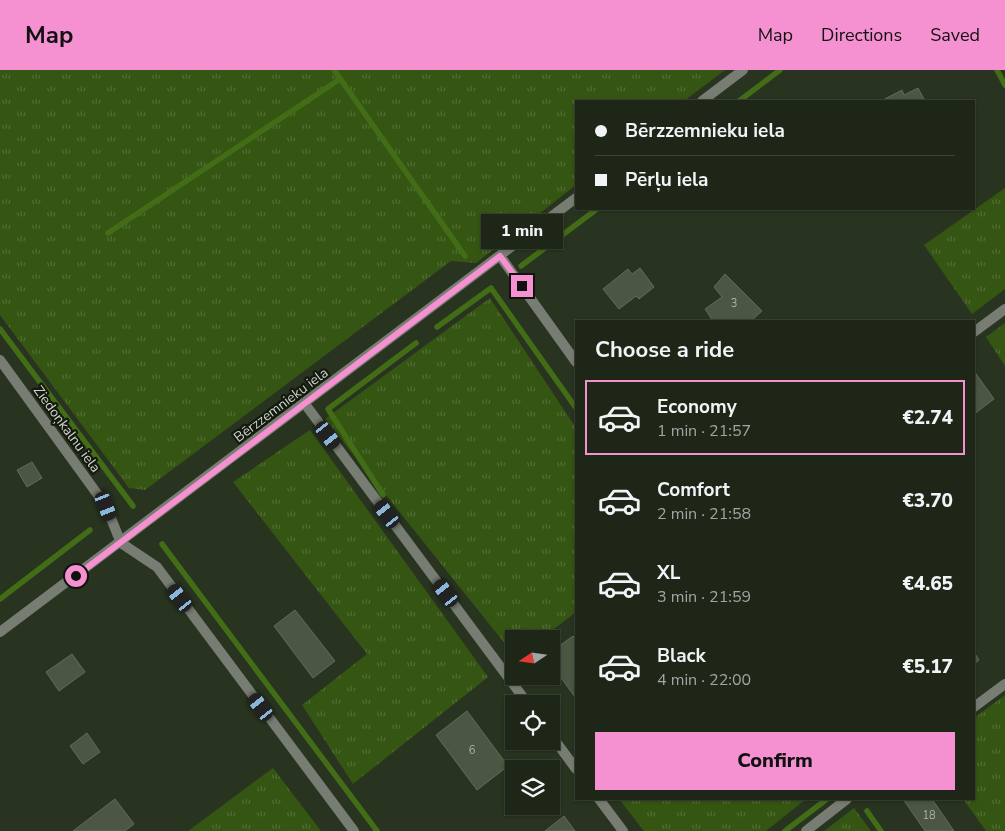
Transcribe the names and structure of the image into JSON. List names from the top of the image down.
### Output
{
  "streets": {
    "street": ["Bērzzemnieku iela", "Ziedoņkalnu iela"]
  },
  "crossings": [
    ["Bērzzemnieku iela", "Ziedoņkalnu iela"]
  ],
  "house_numbers": ["3", "6", "18"],
  "north": "left",
  "page": {
    "header": "Map",
    "nav": ["Map", "Directions", "Saved"],
    "banner": ["Bērzzemnieku iela", "Pērļu iela"],
    "bubble": "1 min",
    "heading": "Choose a ride",
    "list": [
      {
        "name": "Economy",
        "note": "1 min · 21:57",
        "value": "€2.74"
      },
      {
        "name": "Comfort",
        "note": "2 min · 21:58",
        "value": "€3.70"
      },
      {
        "name": "XL",
        "note": "3 min · 21:59",
        "value": "€4.65"
      },
      {
        "name": "Black",
        "note": "4 min · 22:00",
        "value": "€5.17"
      }
    ],
    "buttons": "Confirm"
  }
}
